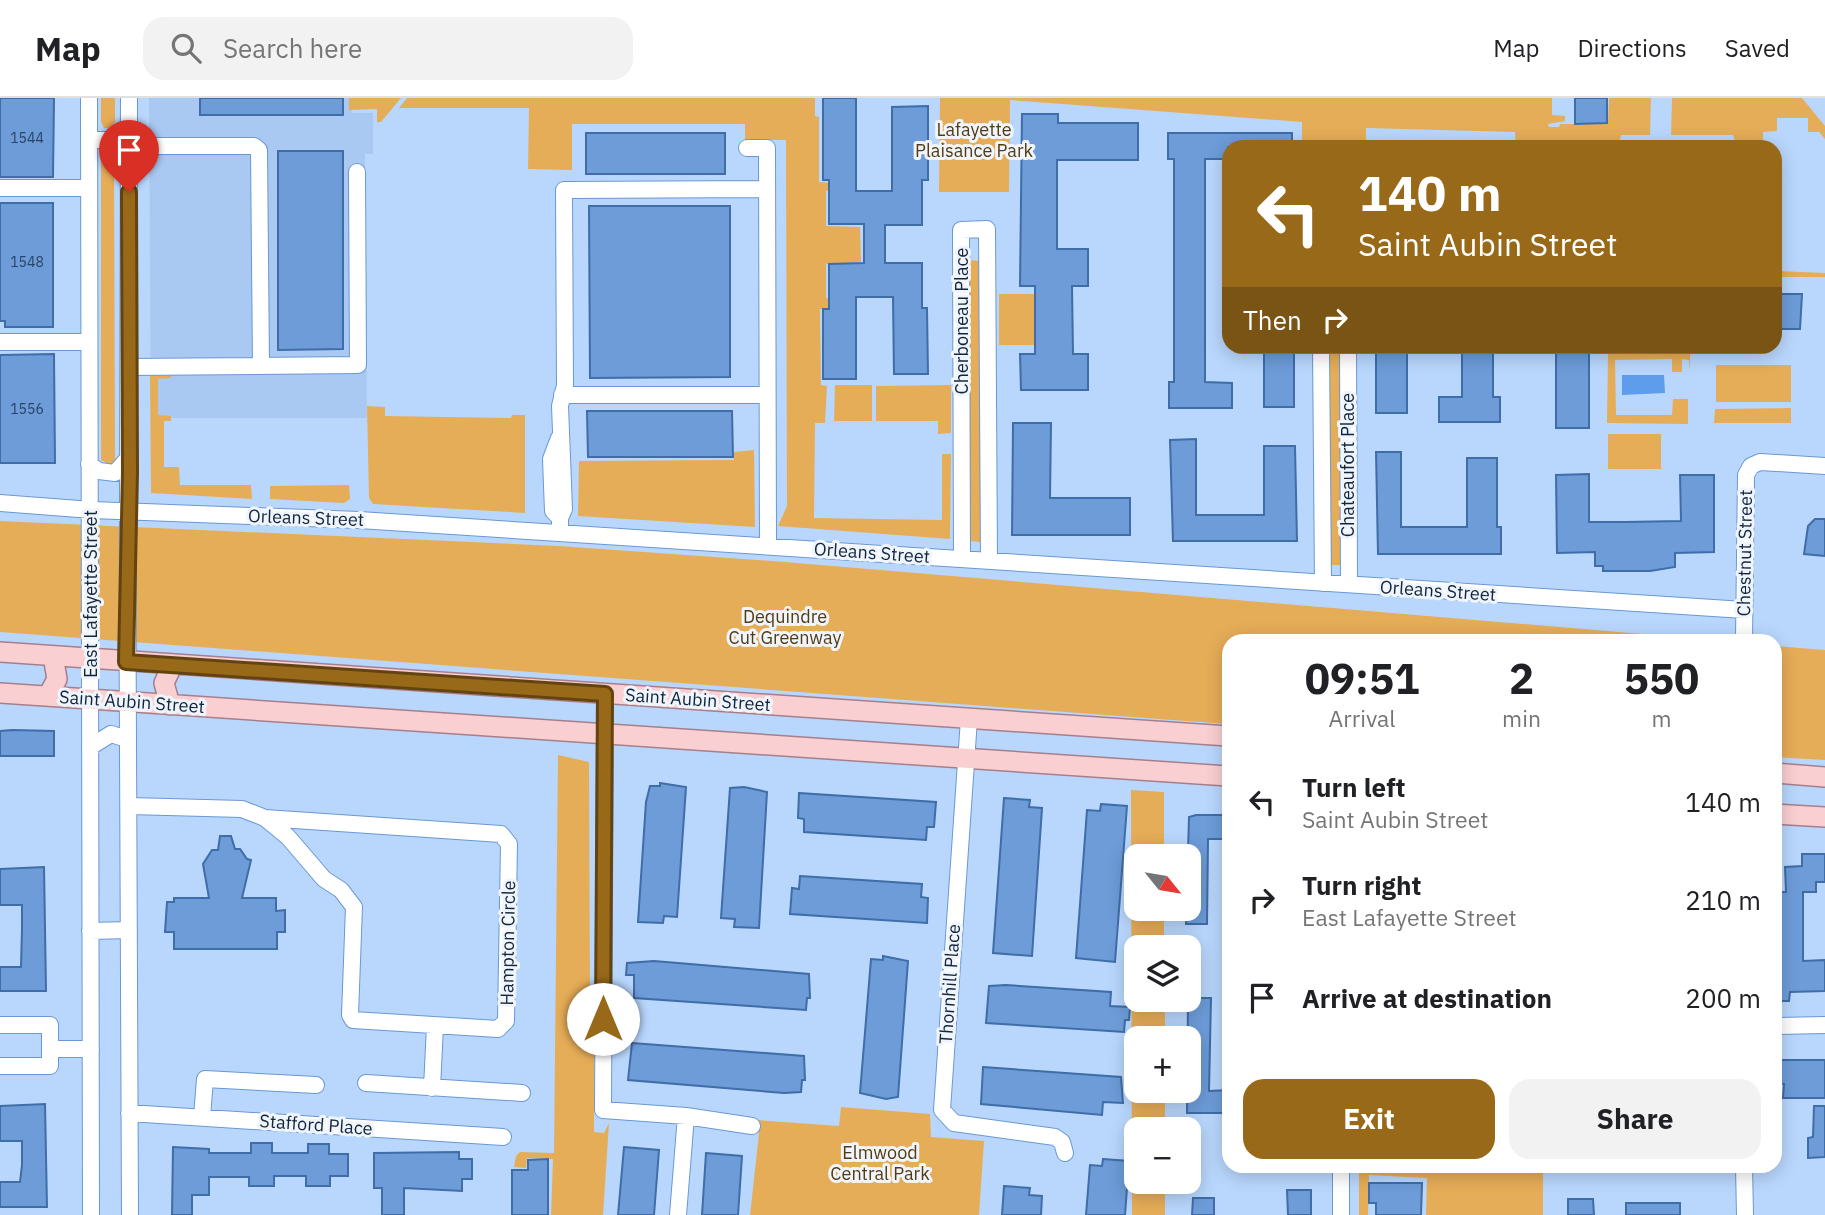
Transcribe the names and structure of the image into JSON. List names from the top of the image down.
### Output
{
  "streets": {
    "main road": ["Saint Aubin Street"],
    "street": [
      "Cherboneau Place",
      "Chateaufort Place",
      "Orleans Street",
      "Chestnut Street",
      "East Lafayette Street",
      "Hampton Circle",
      "Thornhill Place",
      "Stafford Place"
    ]
  },
  "crossings": [
    ["Cherboneau Place", "Orleans Street"],
    ["Chateaufort Place", "Orleans Street"],
    ["Orleans Street", "Chestnut Street"],
    ["Orleans Street", "East Lafayette Street"],
    ["East Lafayette Street", "Saint Aubin Street"],
    ["East Lafayette Street", "Stafford Place"],
    ["Saint Aubin Street", "Thornhill Place"]
  ],
  "parks": ["Lafayette Plaisance Park", "Dequindre Cut Greenway", "Elmwood Central Park"],
  "house_numbers": ["1544", "1548", "1556"],
  "north": "bottom right",
  "page": {
    "header": "Map",
    "search": "Search here",
    "nav": ["Map", "Directions", "Saved"],
    "turn": ["140 m", "Saint Aubin Street"],
    "then": "Then",
    "eta": [
      "09:51",
      "Arrival",
      "2",
      "min",
      "550",
      "m"
    ],
    "list": [
      {
        "name": "Turn left",
        "note": "Saint Aubin Street",
        "value": "140 m"
      },
      {
        "name": "Turn right",
        "note": "East Lafayette Street",
        "value": "210 m"
      },
      {
        "name": "Arrive at destination",
        "value": "200 m"
      }
    ],
    "map_buttons": ["+", "−"],
    "buttons": ["Exit", "Share"]
  }
}
